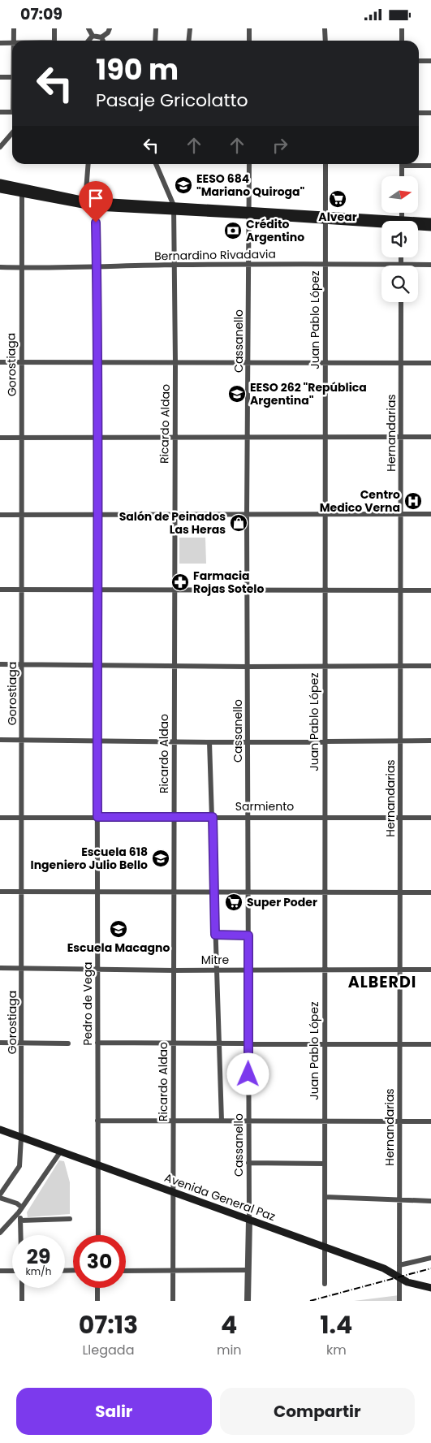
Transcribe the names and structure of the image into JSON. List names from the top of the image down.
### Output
{
  "streets": {
    "main road": ["Avenida General Paz"],
    "street": [
      "Bernardino Rivadavia",
      "Juan Pablo López",
      "Cassanello",
      "Gorostiaga",
      "Ricardo Aldao",
      "Hernandarias",
      "Sarmiento",
      "Mitre",
      "Pedro de Vega"
    ]
  },
  "crossings": [
    ["Bernardino Rivadavia", "Juan Pablo López"],
    ["Bernardino Rivadavia", "Cassanello"],
    ["Bernardino Rivadavia", "Gorostiaga"],
    ["Bernardino Rivadavia", "Ricardo Aldao"],
    ["Bernardino Rivadavia", "Pedro de Vega"],
    ["Juan Pablo López", "Sarmiento"],
    ["Juan Pablo López", "Mitre"],
    ["Juan Pablo López", "Avenida General Paz"],
    ["Cassanello", "Sarmiento"],
    ["Cassanello", "Mitre"],
    ["Cassanello", "Avenida General Paz"],
    ["Gorostiaga", "Sarmiento"],
    ["Gorostiaga", "Mitre"],
    ["Gorostiaga", "Avenida General Paz"],
    ["Ricardo Aldao", "Sarmiento"],
    ["Ricardo Aldao", "Mitre"],
    ["Ricardo Aldao", "Avenida General Paz"],
    ["Hernandarias", "Sarmiento"],
    ["Hernandarias", "Mitre"],
    ["Hernandarias", "Avenida General Paz"],
    ["Sarmiento", "Pedro de Vega"],
    ["Mitre", "Pedro de Vega"],
    ["Pedro de Vega", "Avenida General Paz"]
  ],
  "districts": ["ALBERDI"],
  "places": {
    "school or university": [
      "EESO 684 \"Mariano Quiroga\"",
      "EESO 262 \"República Argentina\"",
      "Escuela 618 Ingeniero Julio Bello",
      "Escuela Macagno"
    ],
    "supermarket": ["Alvear", "Super Poder"],
    "bank": ["Crédito Argentino"],
    "hospital": ["Centro Medico Verna"],
    "shop": ["Salón de Peinados Las Heras"],
    "pharmacy": ["Farmacia Rojas Sotelo"]
  },
  "north": "right",
  "page": {
    "status": "07:09",
    "turn": ["190 m", "Pasaje Gricolatto"],
    "speed": "29 km/h",
    "limit": "30",
    "eta": [
      "07:13",
      "Llegada",
      "4",
      "min",
      "1.4",
      "km"
    ],
    "buttons": ["Salir", "Compartir"]
  }
}
